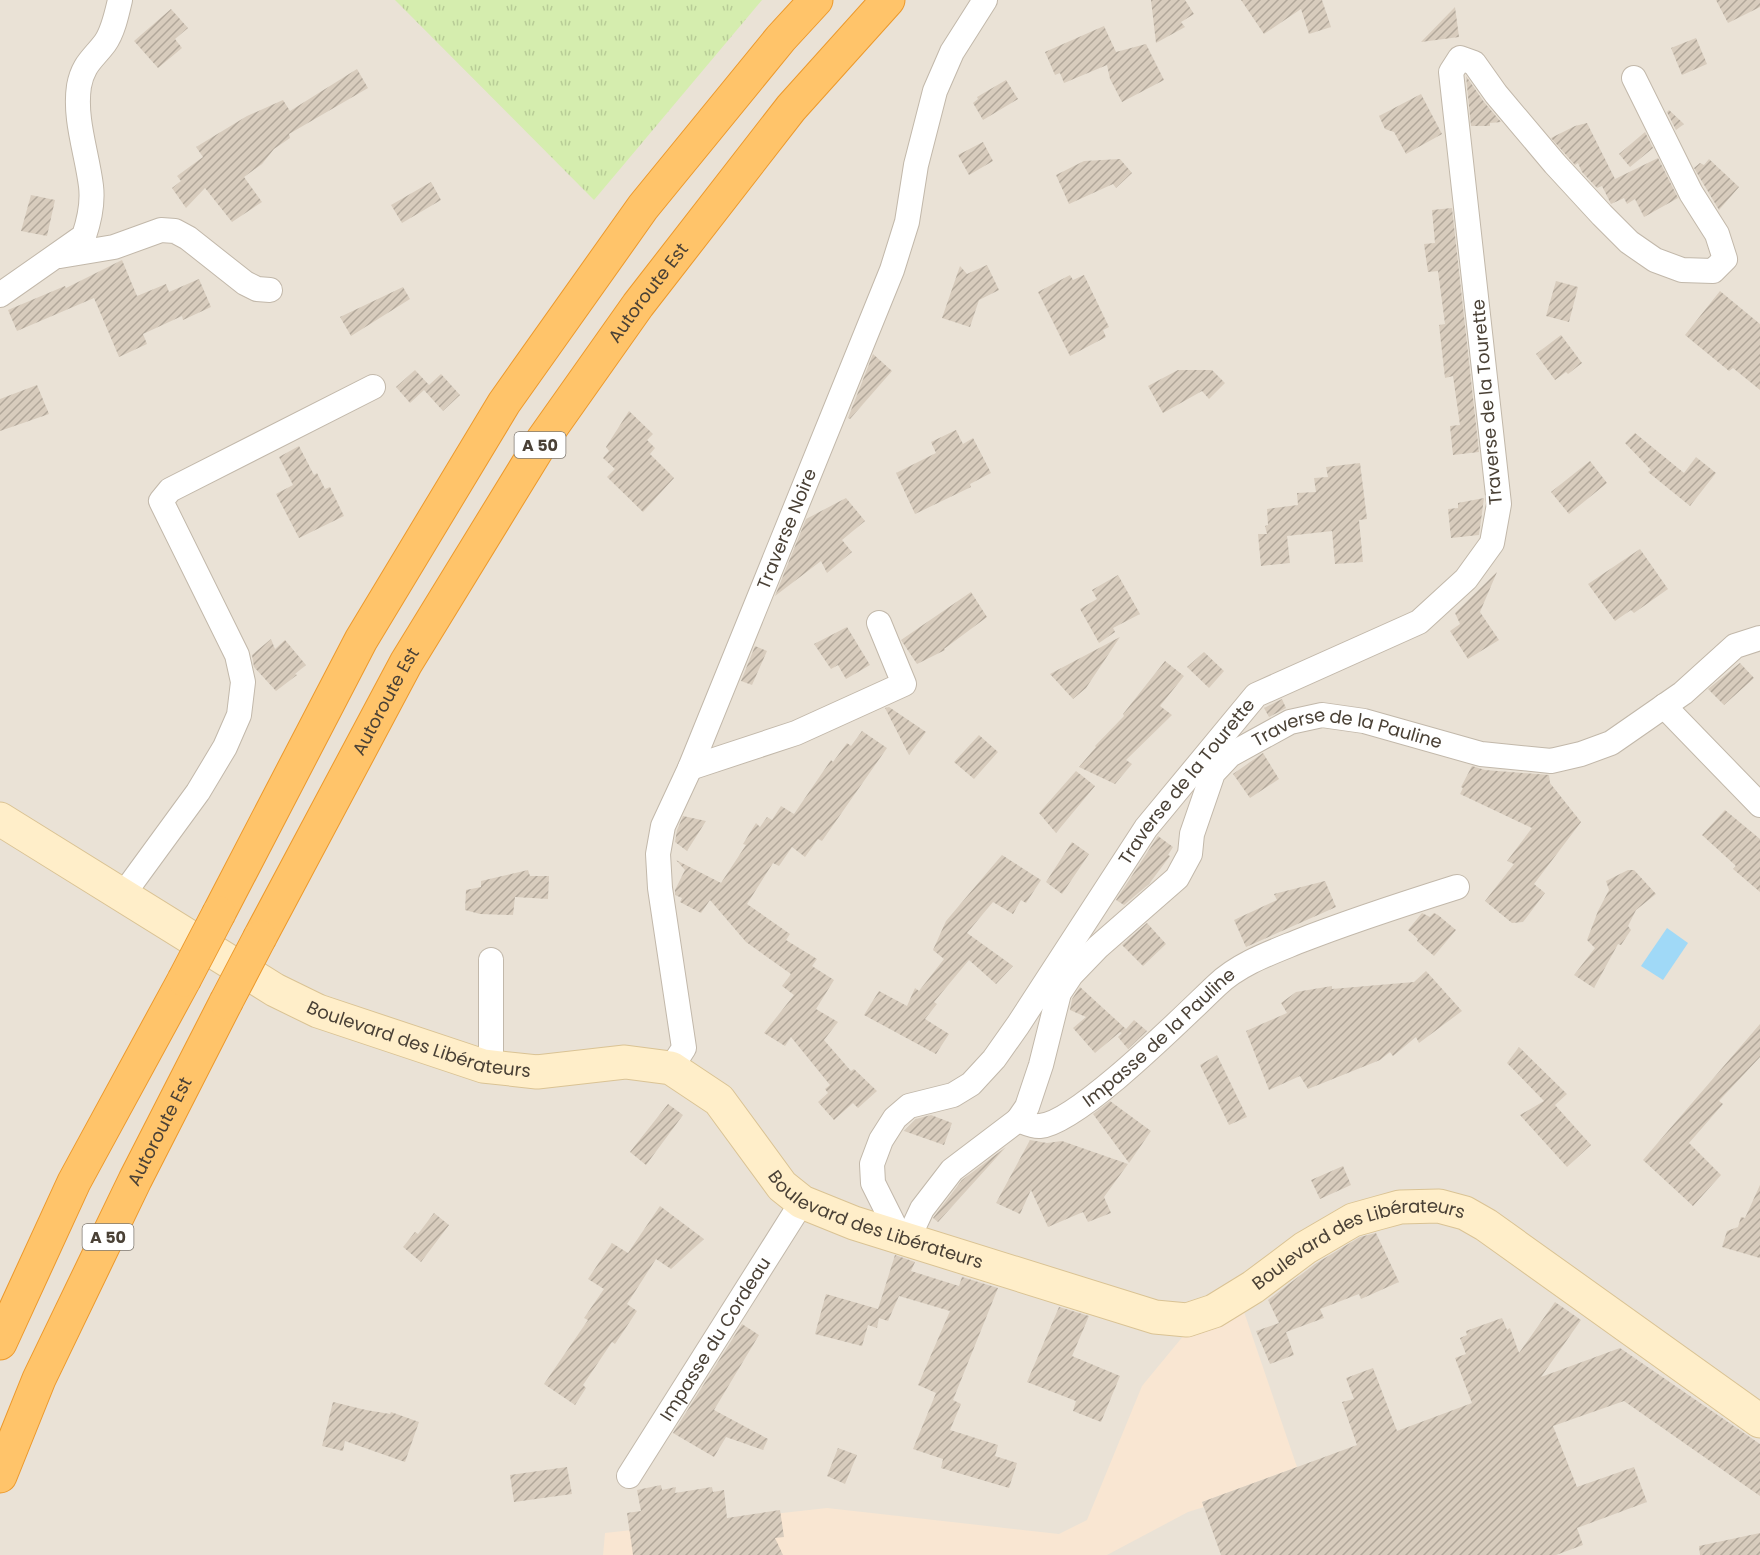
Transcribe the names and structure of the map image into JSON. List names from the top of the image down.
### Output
{
  "streets": {
    "highway": ["Autoroute Est", "A 50"],
    "street": [
      "Traverse de la Tourette",
      "Traverse Noire",
      "Traverse de la Pauline",
      "Boulevard des Libérateurs",
      "Impasse de la Pauline",
      "Impasse du Cordeau"
    ]
  },
  "crossings": [
    ["Traverse de la Tourette", "Boulevard des Libérateurs"],
    ["Traverse Noire", "Boulevard des Libérateurs"],
    ["Traverse de la Pauline", "Impasse de la Pauline"],
    ["Boulevard des Libérateurs", "Impasse du Cordeau"]
  ]
}
